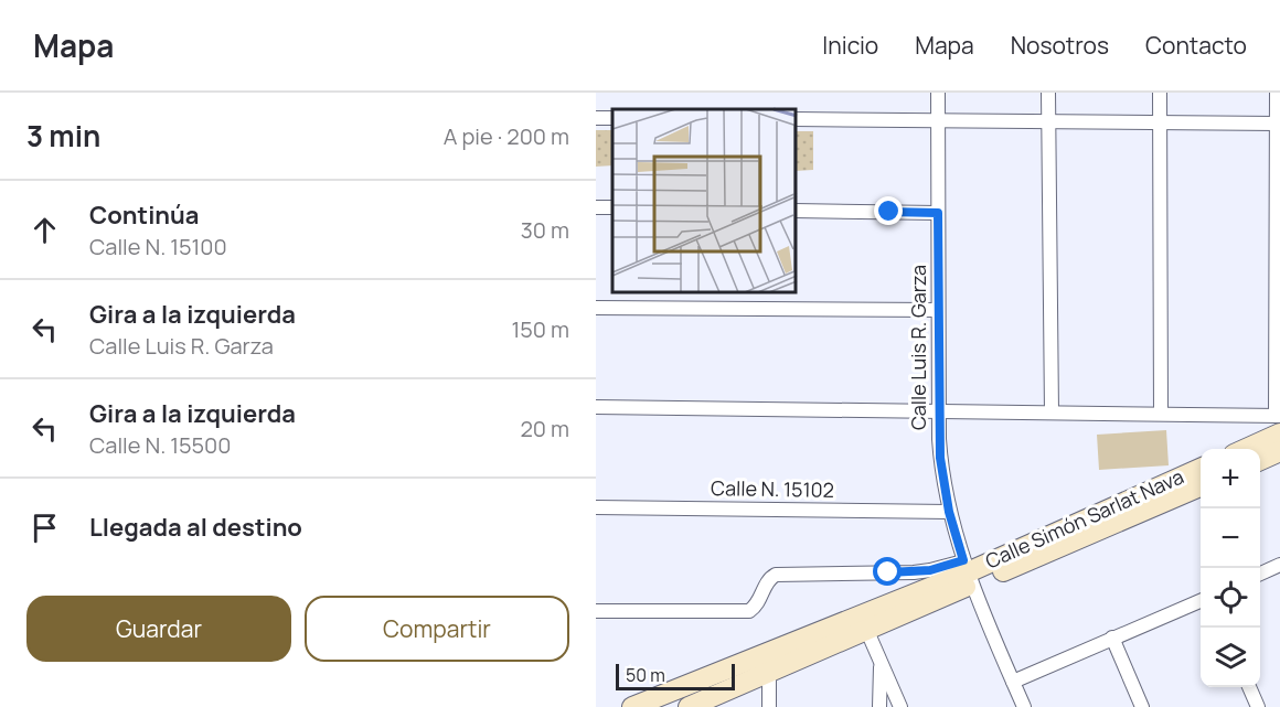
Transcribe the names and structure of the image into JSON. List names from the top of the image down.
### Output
{
  "streets": {
    "street": ["Calle Luis R. Garza", "Calle N. 15102", "Calle Simón Sarlat Nava"]
  },
  "crossings": [
    ["Calle Luis R. Garza", "Calle N. 15102"],
    ["Calle Luis R. Garza", "Calle Simón Sarlat Nava"]
  ],
  "scale_bar": "50 m",
  "page": {
    "header": "Mapa",
    "nav": [
      "Inicio",
      "Mapa",
      "Nosotros",
      "Contacto"
    ],
    "heading": ["3 min", "A pie · 200 m"],
    "list": [
      ["Continúa", "Calle N. 15100", "30 m"],
      ["Gira a la izquierda", "Calle Luis R. Garza", "150 m"],
      ["Gira a la izquierda", "Calle N. 15500", "20 m"],
      "Llegada al destino"
    ],
    "map_buttons": ["+", "−"],
    "buttons": ["Guardar", "Compartir"],
    "scale": "50 m"
  }
}
